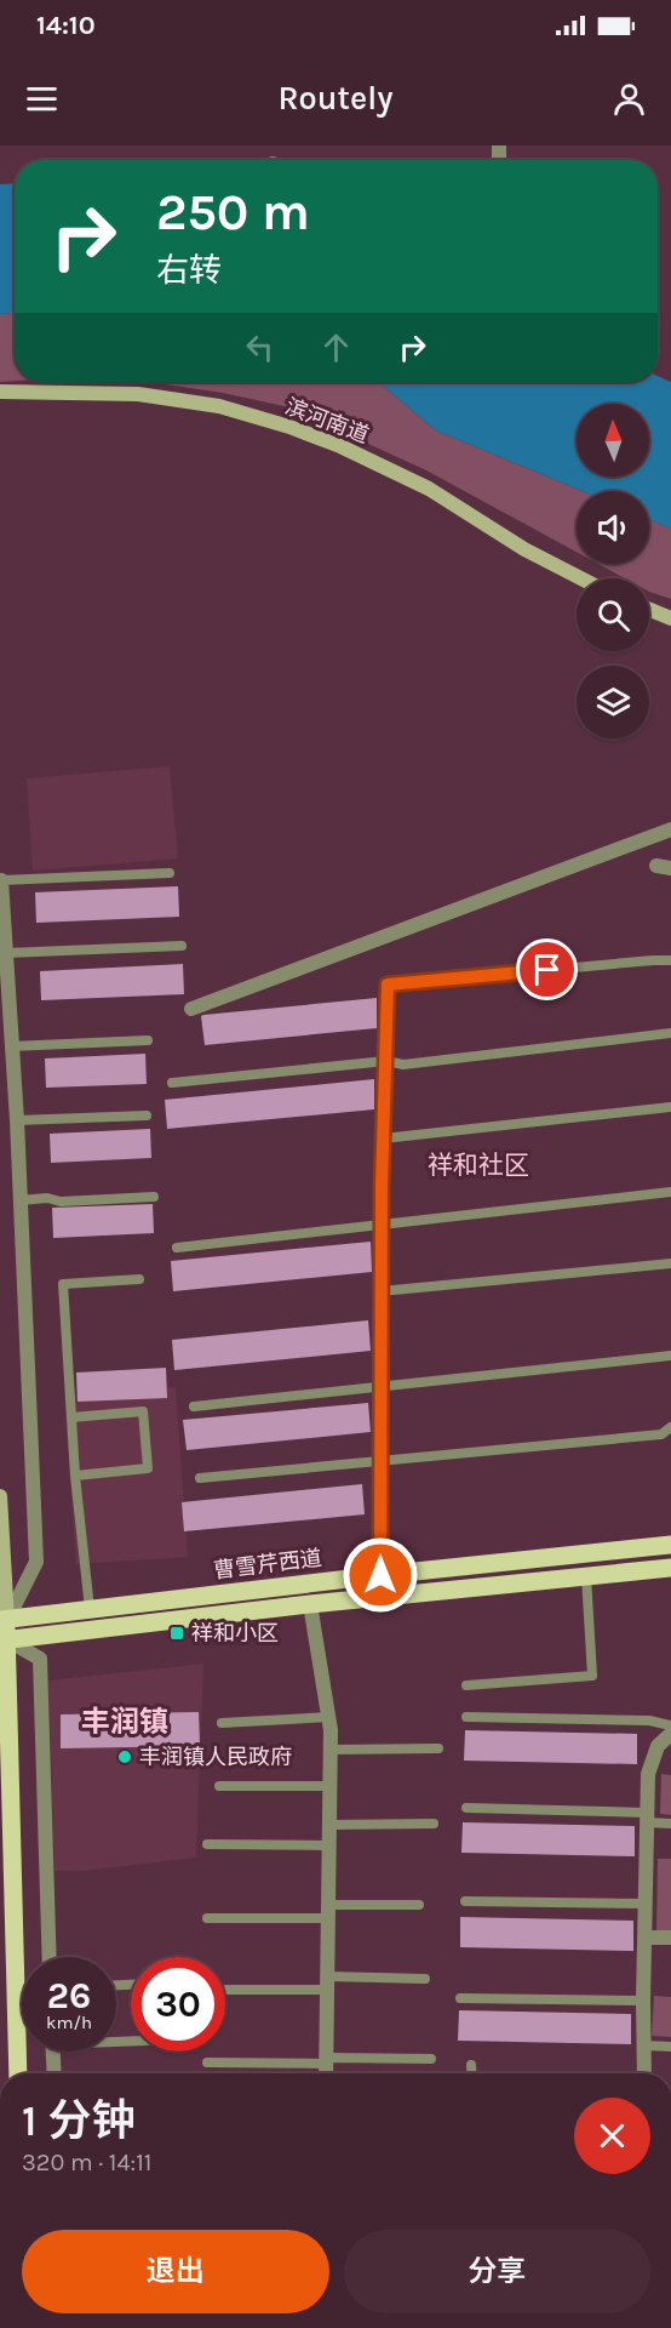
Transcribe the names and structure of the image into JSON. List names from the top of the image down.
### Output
{
  "streets": {
    "main road": ["曹雪芹西道"],
    "street": ["滨河南道"]
  },
  "districts": ["祥和社区", "丰润镇"],
  "places": {
    "transit": ["祥和小区"],
    "other": ["丰润镇人民政府"]
  },
  "north": "top",
  "page": {
    "status": "14:10",
    "header": "Routely",
    "turn": ["250 m", "右转"],
    "speed": "26 km/h",
    "limit": "30",
    "heading": ["1 分钟", "320 m · 14:11"],
    "buttons": ["退出", "分享"]
  }
}
